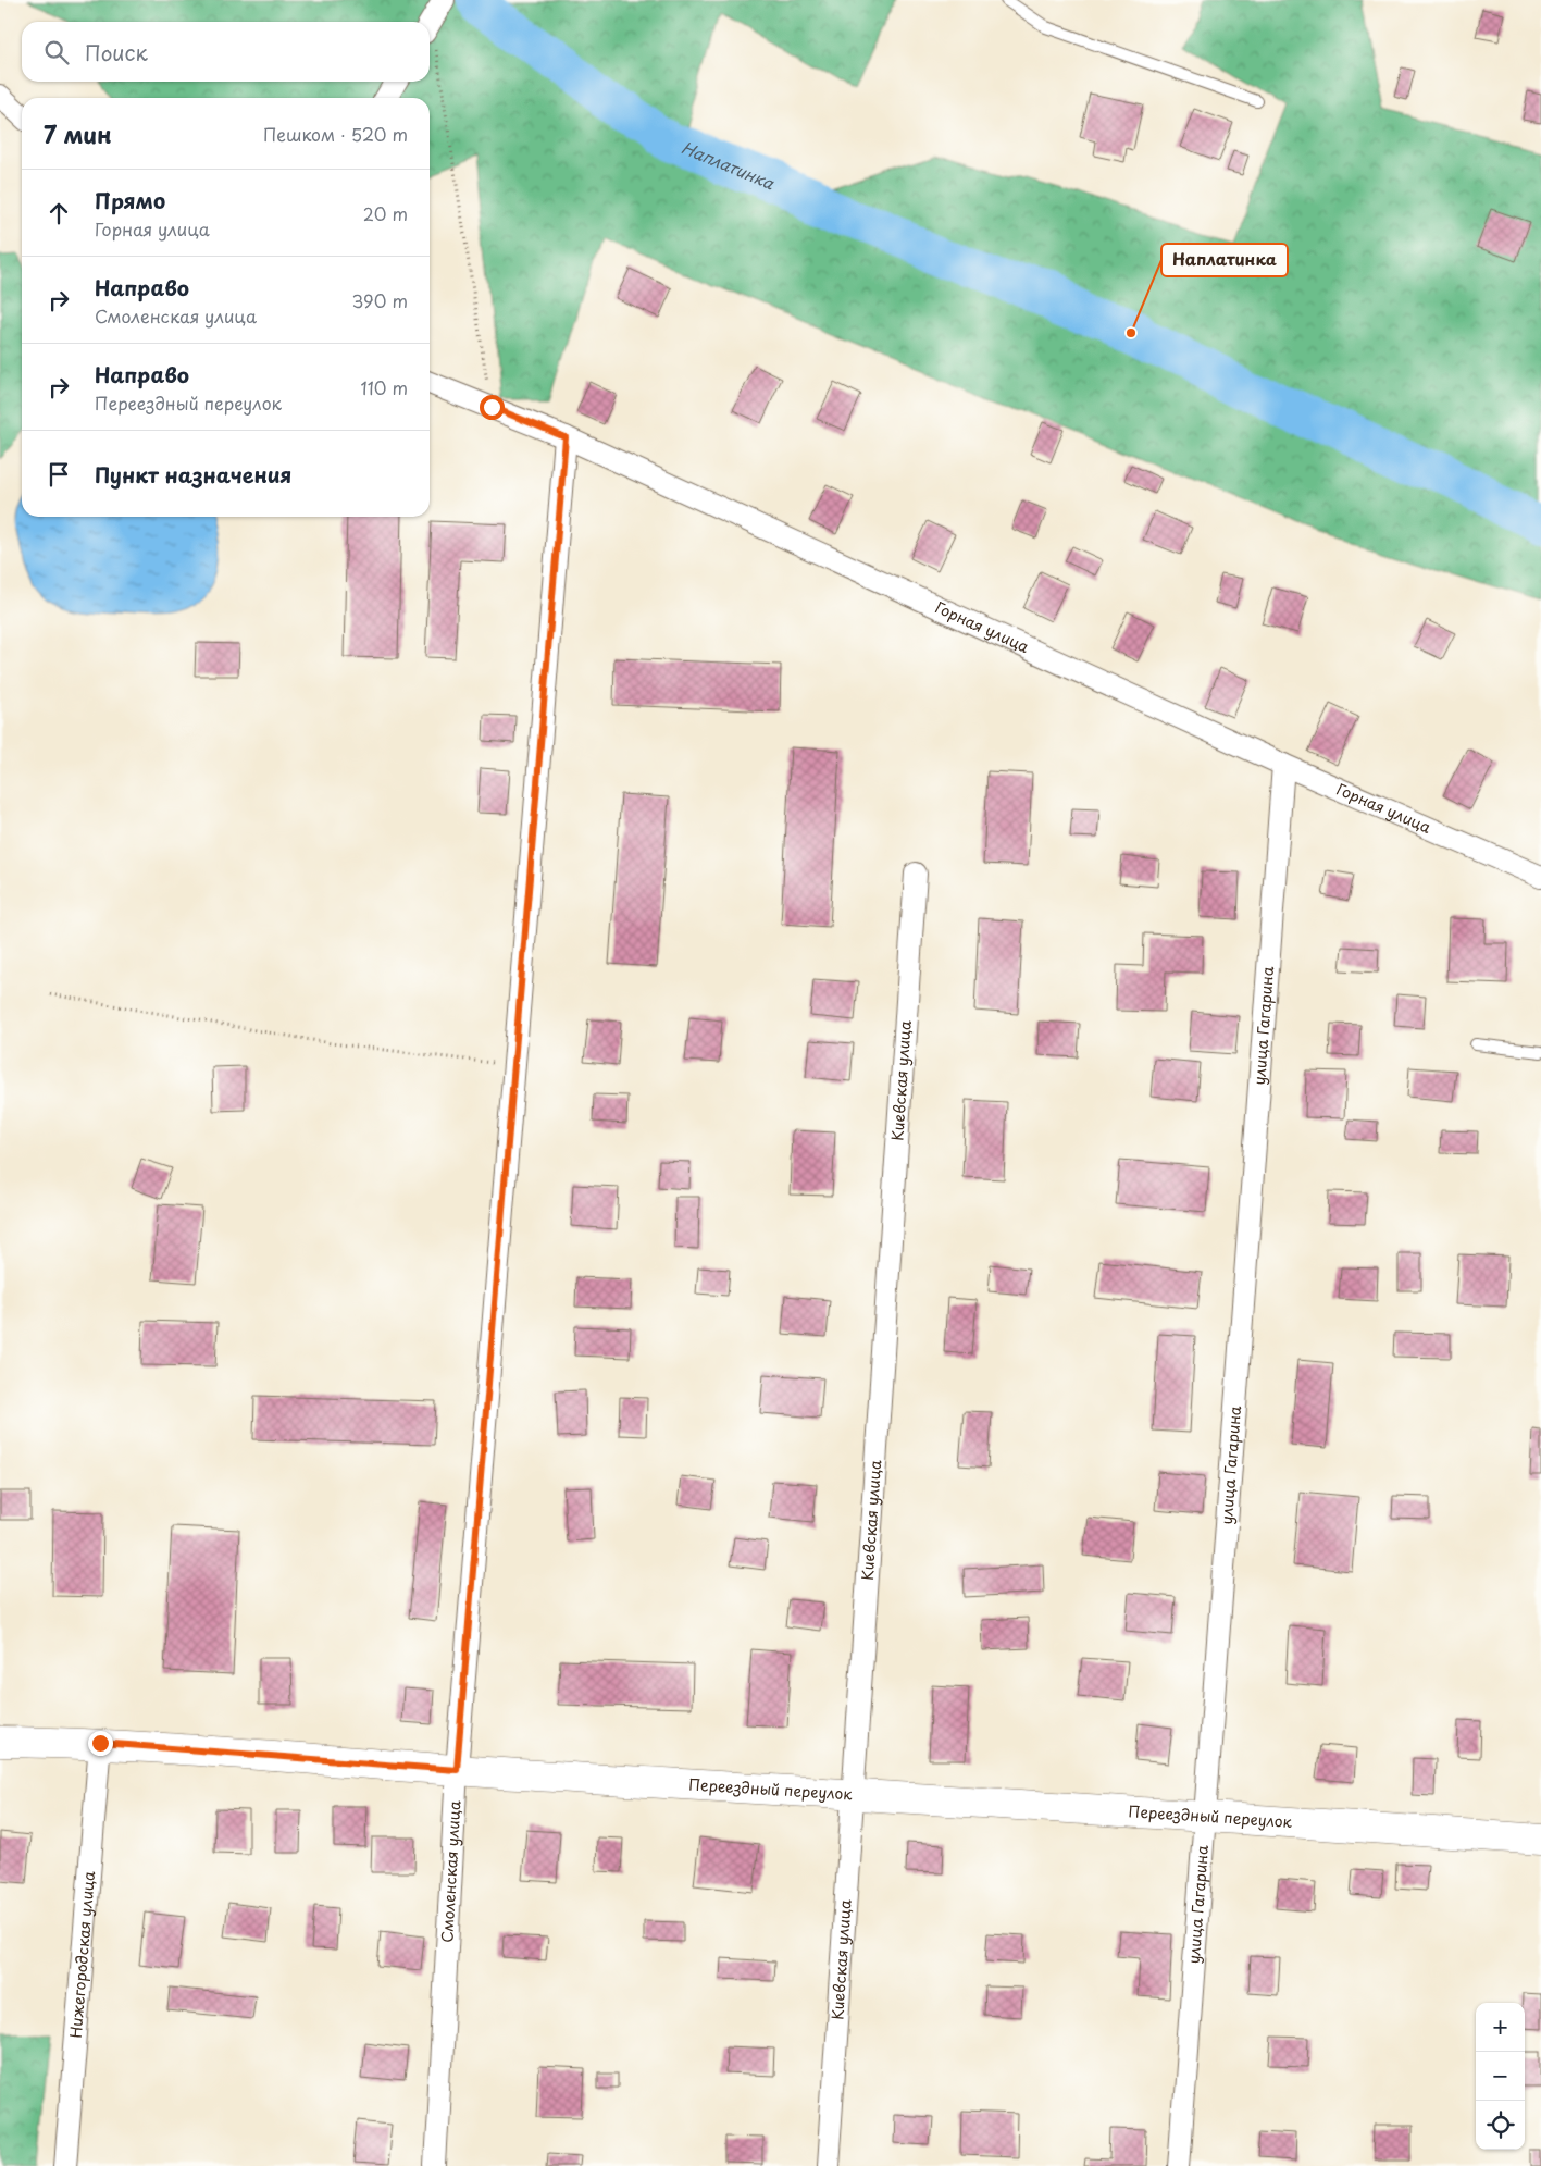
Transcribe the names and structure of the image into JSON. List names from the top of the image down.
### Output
{
  "streets": {
    "street": [
      "Горная улица",
      "улица Гагарина",
      "Киевская улица",
      "Переездный переулок",
      "Смоленская улица",
      "Нижегородская улица"
    ]
  },
  "crossings": [
    ["Горная улица", "улица Гагарина"],
    ["Горная улица", "Смоленская улица"],
    ["улица Гагарина", "Переездный переулок"],
    ["Киевская улица", "Переездный переулок"],
    ["Переездный переулок", "Смоленская улица"],
    ["Переездный переулок", "Нижегородская улица"]
  ],
  "water": ["Наплатинка"],
  "places": ["Наплатинка"],
  "page": {
    "search": "Поиск",
    "heading": ["7 мин", "Пешком · 520 m"],
    "list": [
      ["Прямо", "Горная улица", "20 m"],
      ["Направо", "Смоленская улица", "390 m"],
      ["Направо", "Переездный переулок", "110 m"],
      "Пункт назначения"
    ],
    "map_buttons": ["+", "−"]
  }
}
